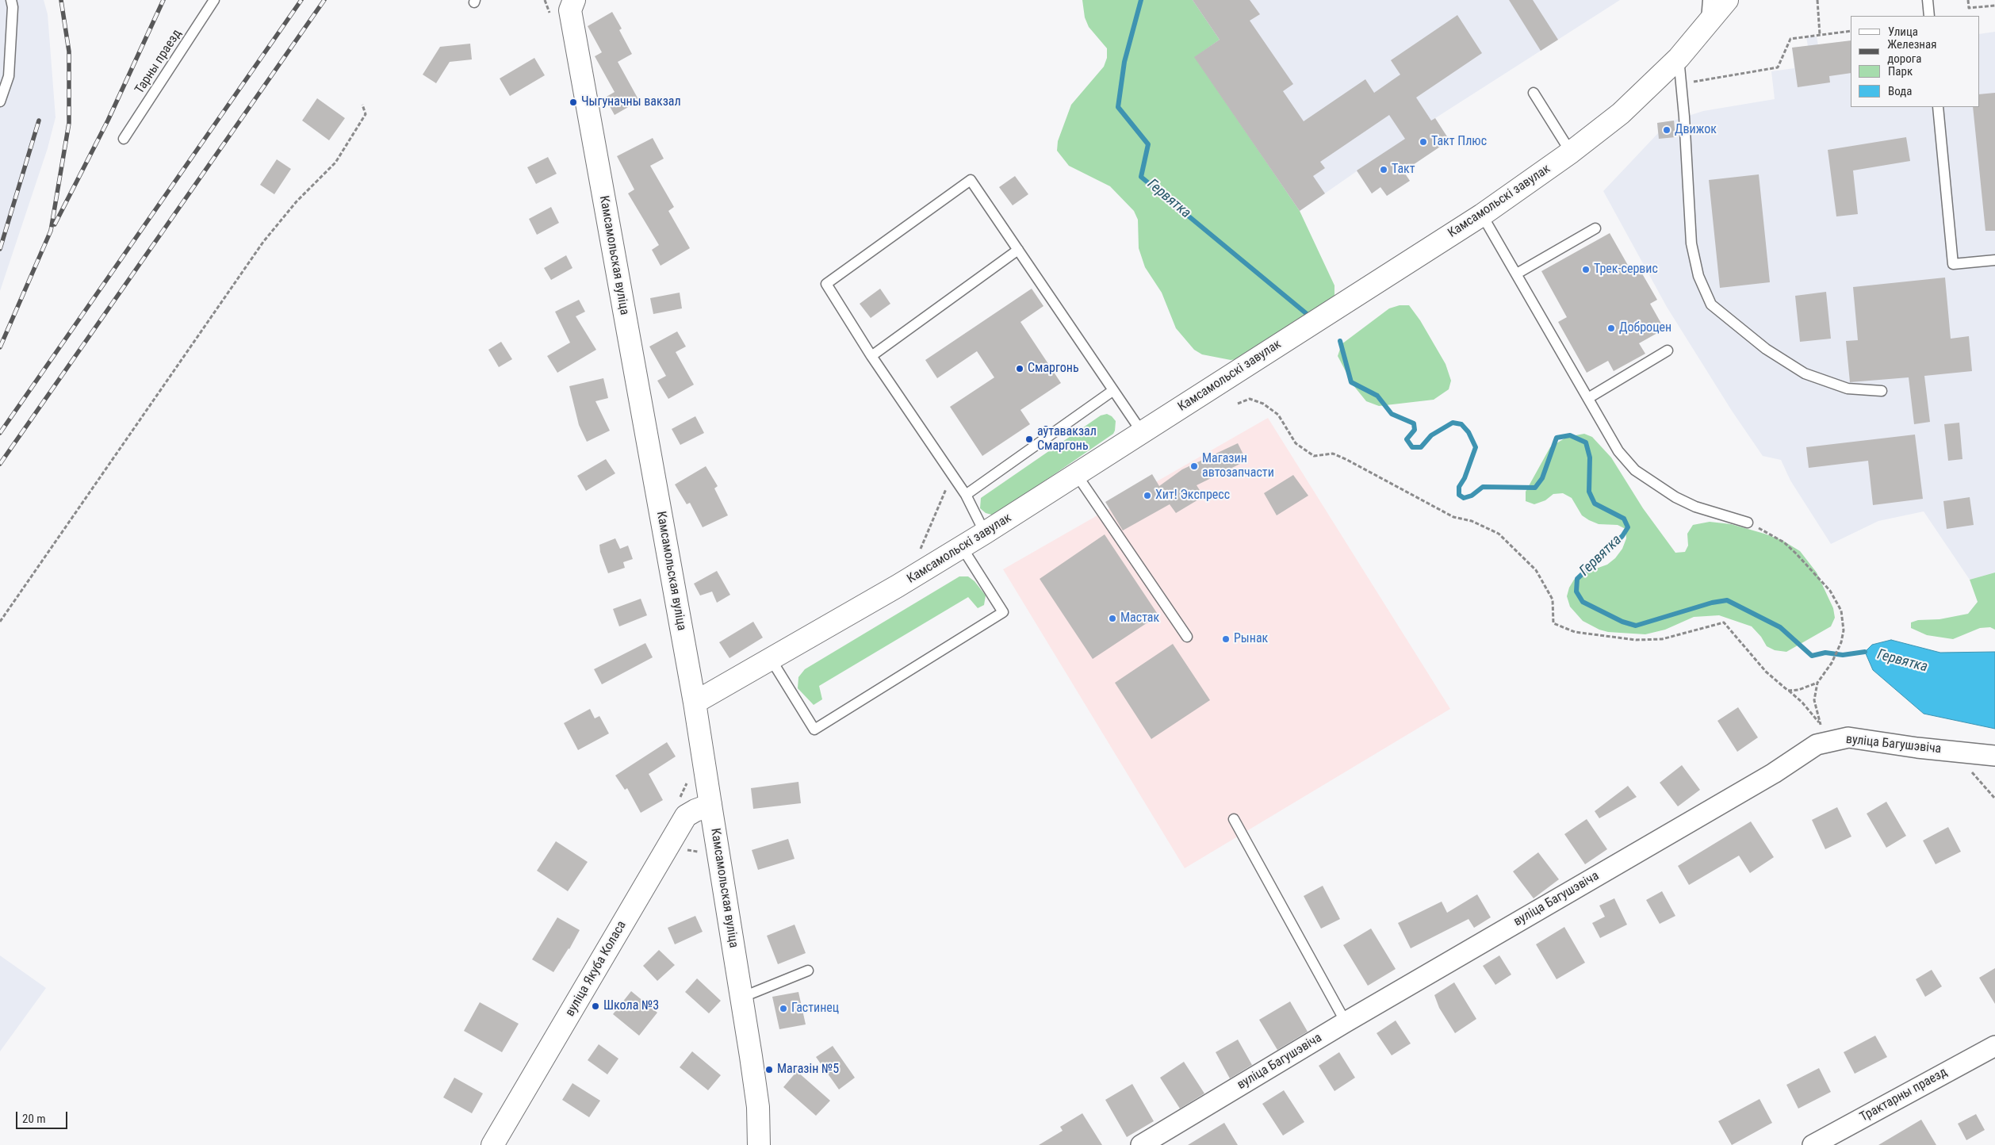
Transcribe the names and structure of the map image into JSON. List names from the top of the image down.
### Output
{
  "streets": {
    "street": [
      "Камсамольскі завулак",
      "Камсамольская вуліца",
      "вуліца Багушэвіча",
      "вуліца Якуба Коласа",
      "Трактарны праезд"
    ],
    "lane": ["Тарны праезд"]
  },
  "crossings": [
    ["Камсамольскі завулак", "Камсамольская вуліца"],
    ["Камсамольская вуліца", "вуліца Якуба Коласа"]
  ],
  "water": ["Гервятка"],
  "places": [
    "Чыгуначны вакзал",
    "Движок",
    "Такт Плюс",
    "Такт",
    "Трек-сервис",
    "Доброцен",
    "Смаргонь",
    "аўтавакзал Смаргонь",
    "Магазин автозапчасти",
    "Хит! Экспресс",
    "Мастак",
    "Рынак",
    "Школа №3",
    "Гастинец",
    "Магазін №5"
  ],
  "legend": [
    "Улица",
    "Железная дорога",
    "Парк",
    "Вода"
  ],
  "scale_bar": "20 m"
}
